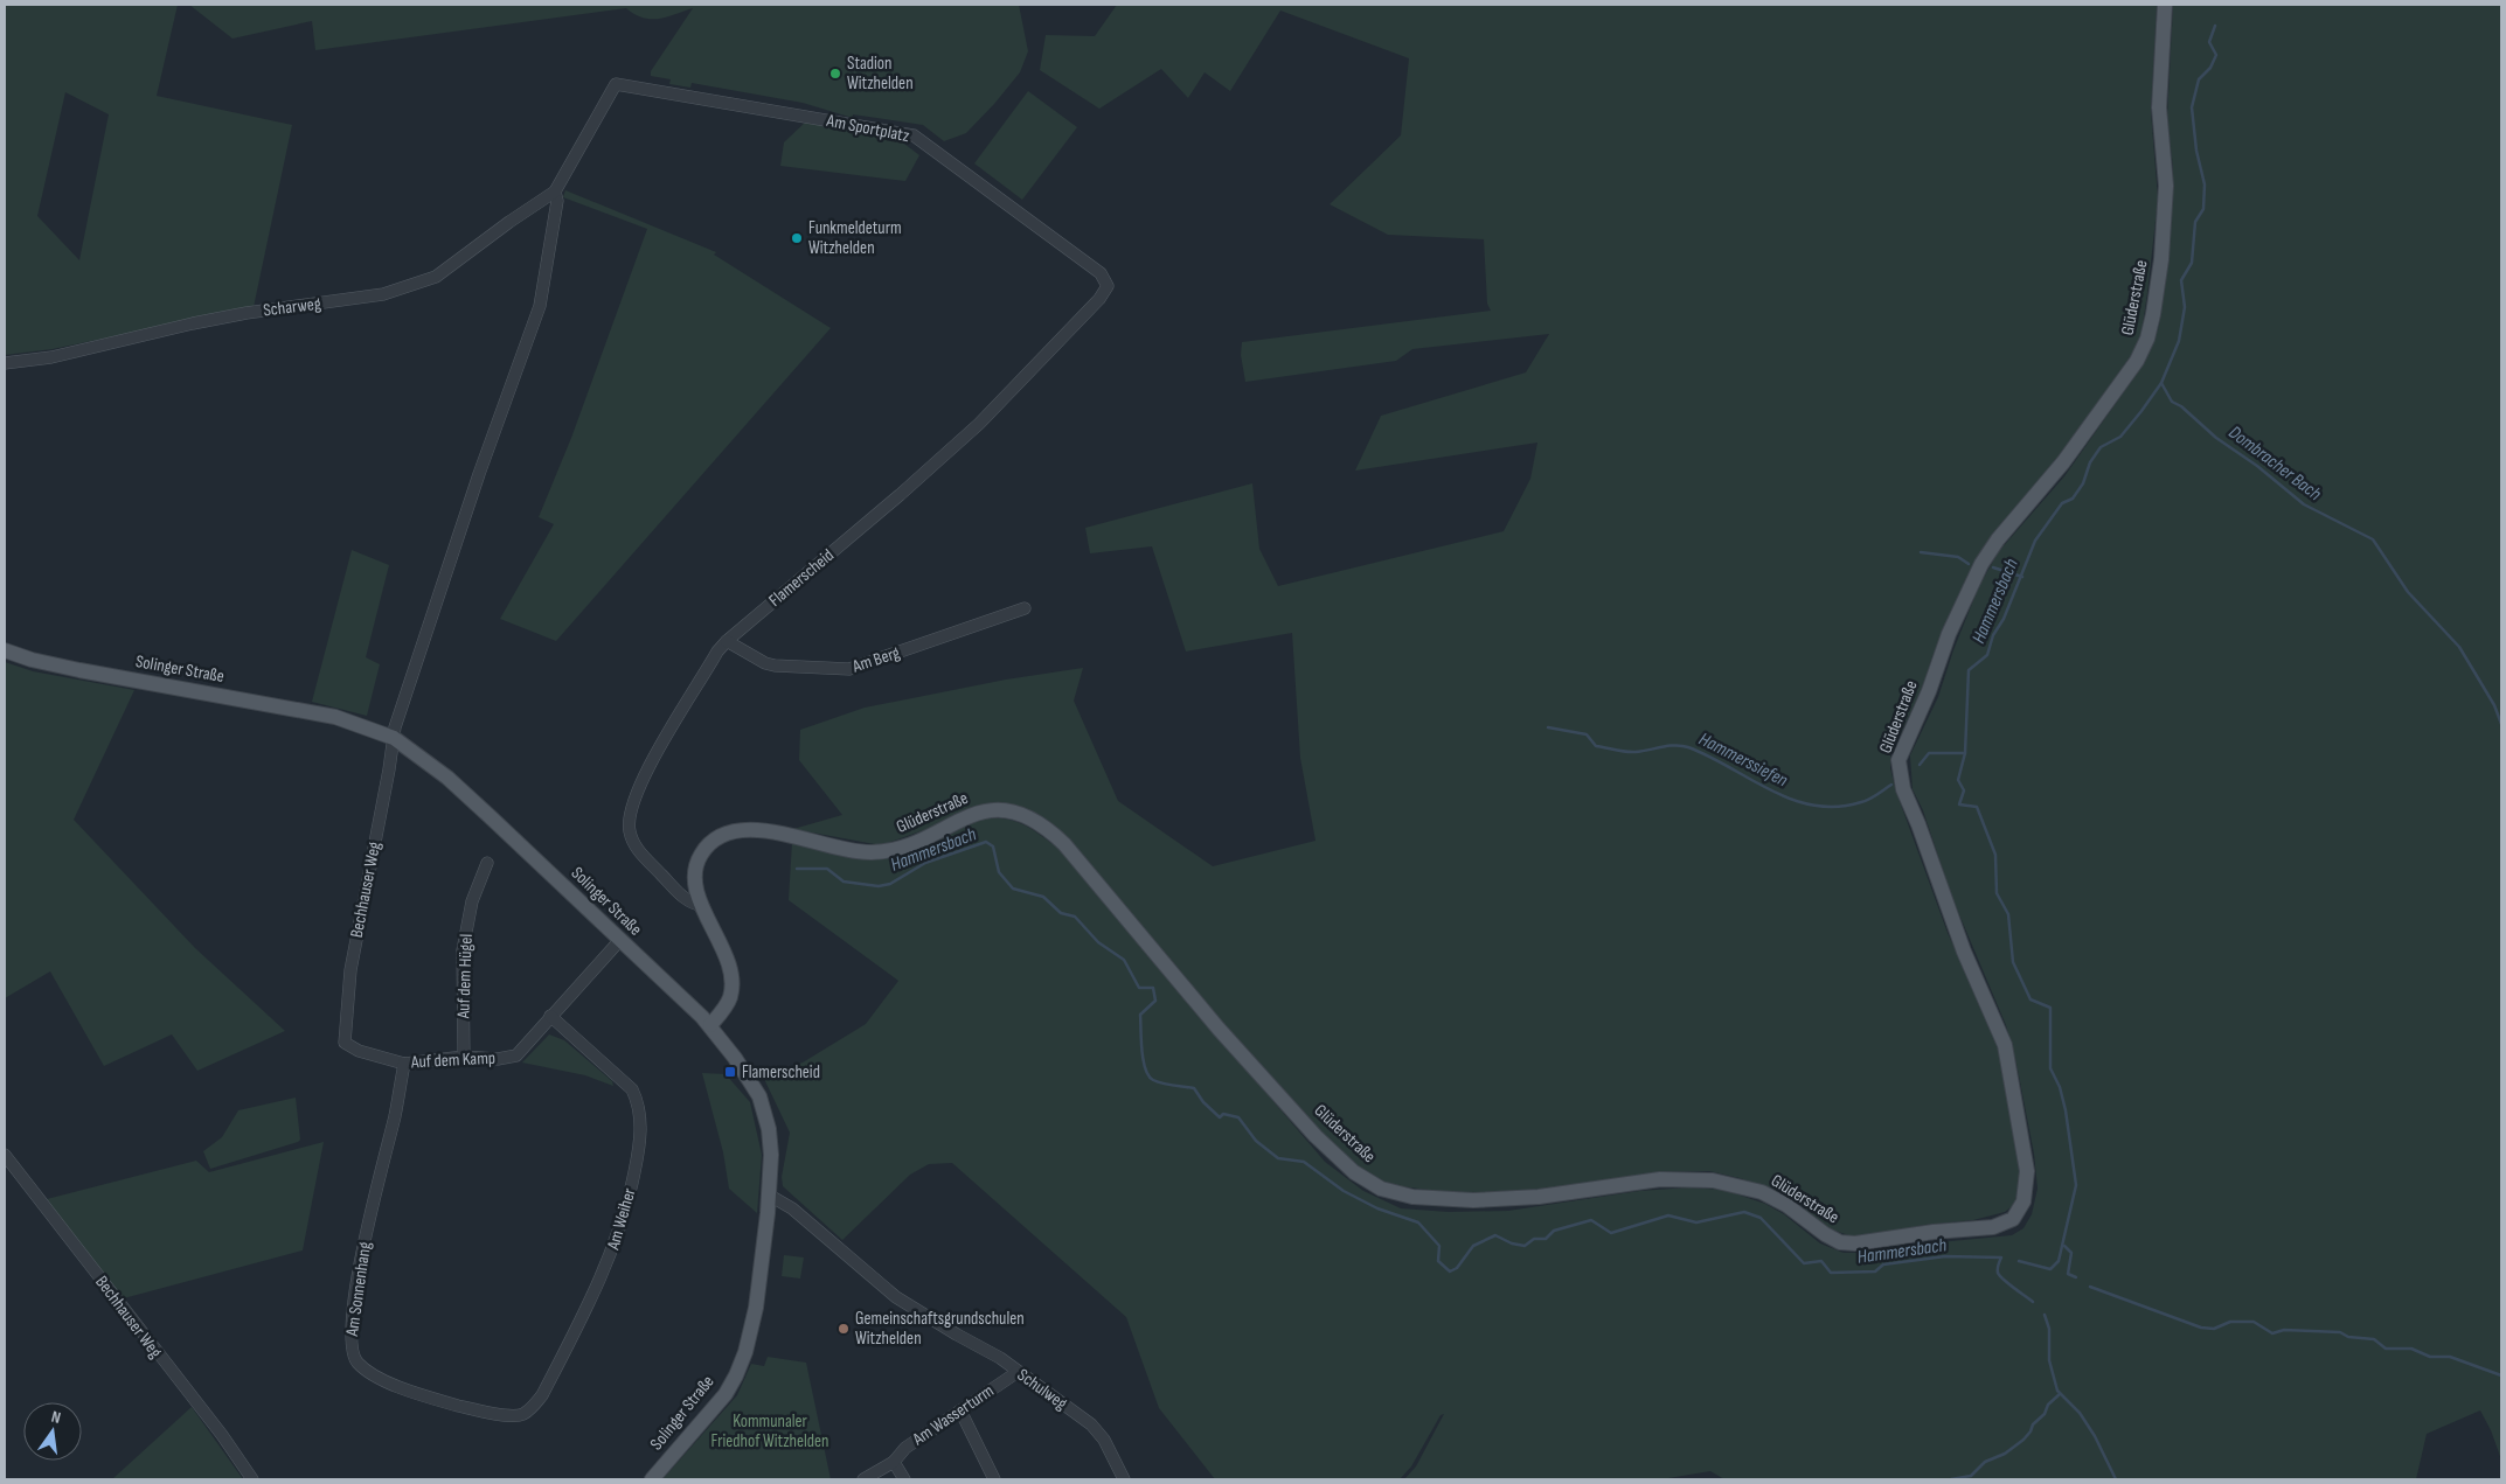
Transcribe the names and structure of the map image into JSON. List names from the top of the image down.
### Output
{
  "streets": {
    "main road": ["Glüderstraße", "Solinger Straße"],
    "street": [
      "Am Sportplatz",
      "Scharweg",
      "Flamerscheid",
      "Am Berg",
      "Bechhauser Weg",
      "Auf dem Hügel",
      "Auf dem Kamp",
      "Am Weiher",
      "Am Sonnenhang",
      "Schulweg",
      "Am Wasserturm"
    ]
  },
  "crossings": [
    ["Am Sportplatz", "Scharweg"],
    ["Am Sportplatz", "Flamerscheid"],
    ["Glüderstraße", "Flamerscheid"],
    ["Glüderstraße", "Solinger Straße"],
    ["Scharweg", "Solinger Straße"],
    ["Scharweg", "Bechhauser Weg"],
    ["Flamerscheid", "Am Berg"],
    ["Solinger Straße", "Bechhauser Weg"],
    ["Solinger Straße", "Auf dem Kamp"],
    ["Solinger Straße", "Schulweg"],
    ["Bechhauser Weg", "Auf dem Kamp"],
    ["Auf dem Hügel", "Auf dem Kamp"],
    ["Auf dem Kamp", "Am Weiher"],
    ["Auf dem Kamp", "Am Sonnenhang"],
    ["Am Weiher", "Am Sonnenhang"],
    ["Schulweg", "Am Wasserturm"]
  ],
  "water": ["Dombracher Bach", "Hammersbach", "Hammerssiefen"],
  "parks": ["Kommunaler Friedhof Witzhelden"],
  "places": {
    "other": ["Stadion Witzhelden", "Funkmeldeturm Witzhelden", "Gemeinschaftsgrundschulen Witzhelden"],
    "transit": ["Flamerscheid"]
  },
  "north": "top"
}
